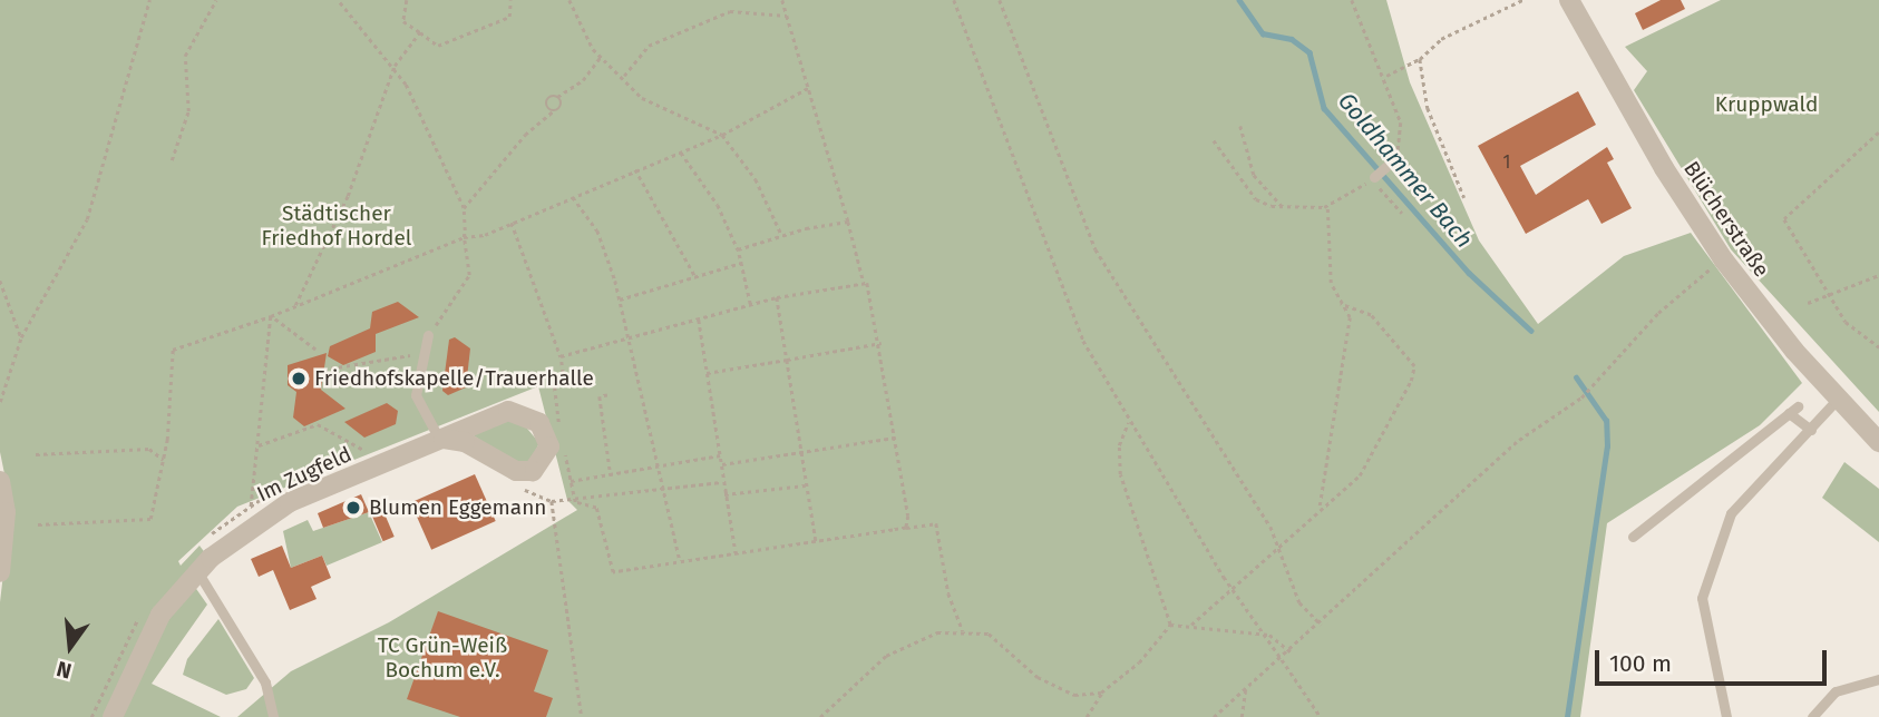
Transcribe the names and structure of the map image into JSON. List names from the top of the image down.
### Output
{
  "streets": {
    "street": ["Blücherstraße", "Im Zugfeld"]
  },
  "water": ["Goldhammer Bach"],
  "parks": ["Kruppwald", "Städtischer Friedhof Hordel", "TC Grün-Weiß Bochum e.V."],
  "places": ["Friedhofskapelle/Trauerhalle", "Blumen Eggemann"],
  "house_numbers": ["1"],
  "scale_bar": "100 m",
  "north": "bottom"
}
